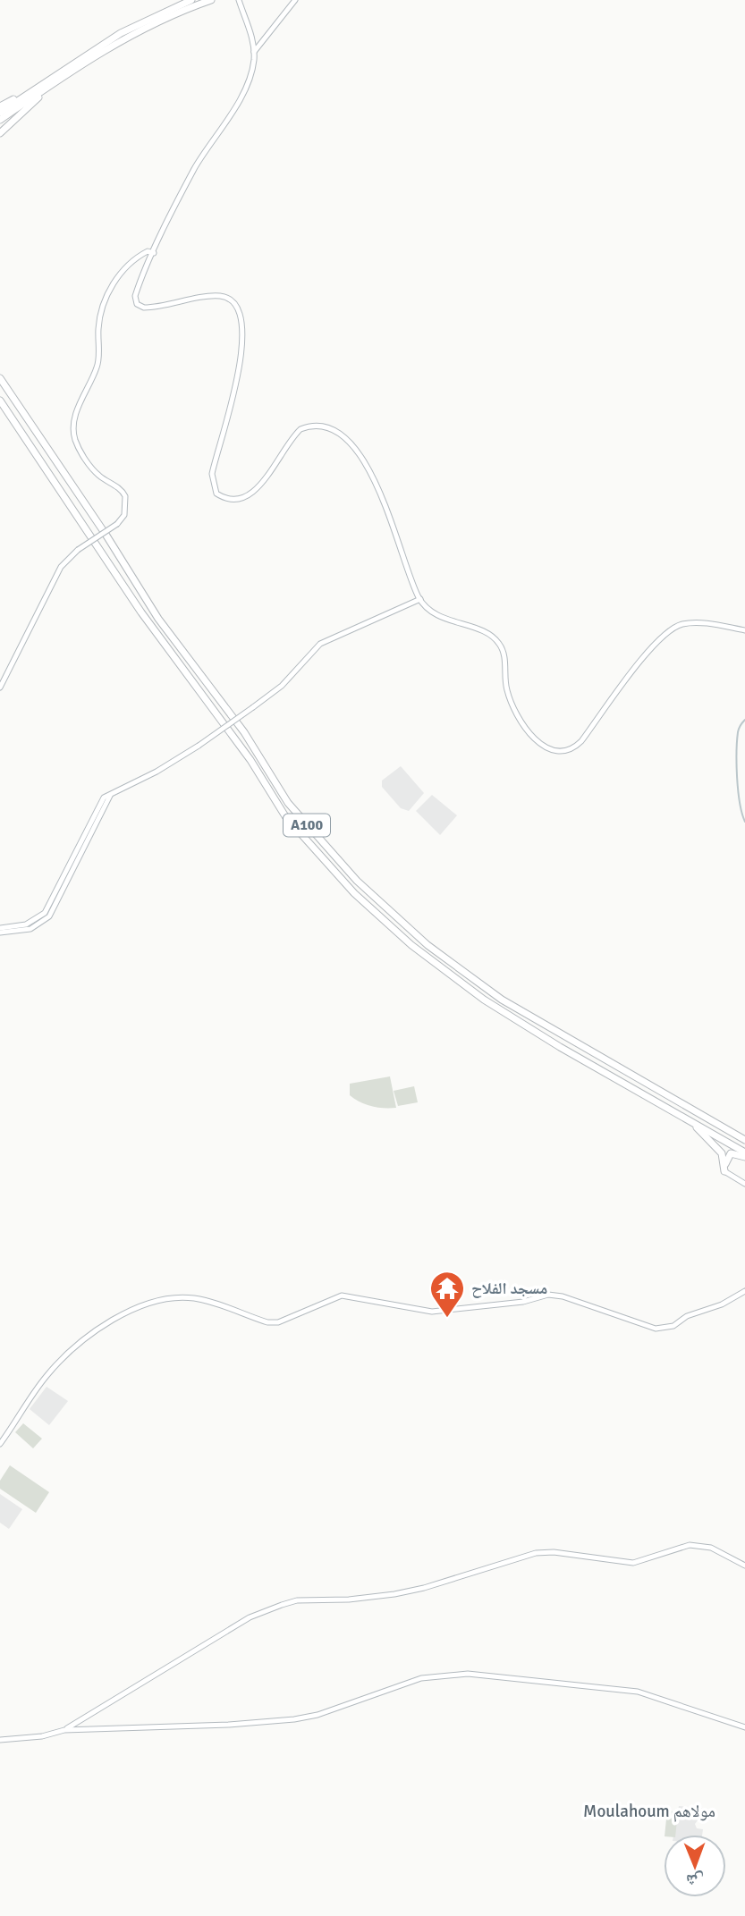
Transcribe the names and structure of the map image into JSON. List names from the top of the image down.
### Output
{
  "streets": {
    "highway": ["A100"]
  },
  "districts": ["Moulahoum مولاهم"],
  "places": {
    "temple": ["مسجد الفلاح"]
  },
  "north": "bottom"
}
